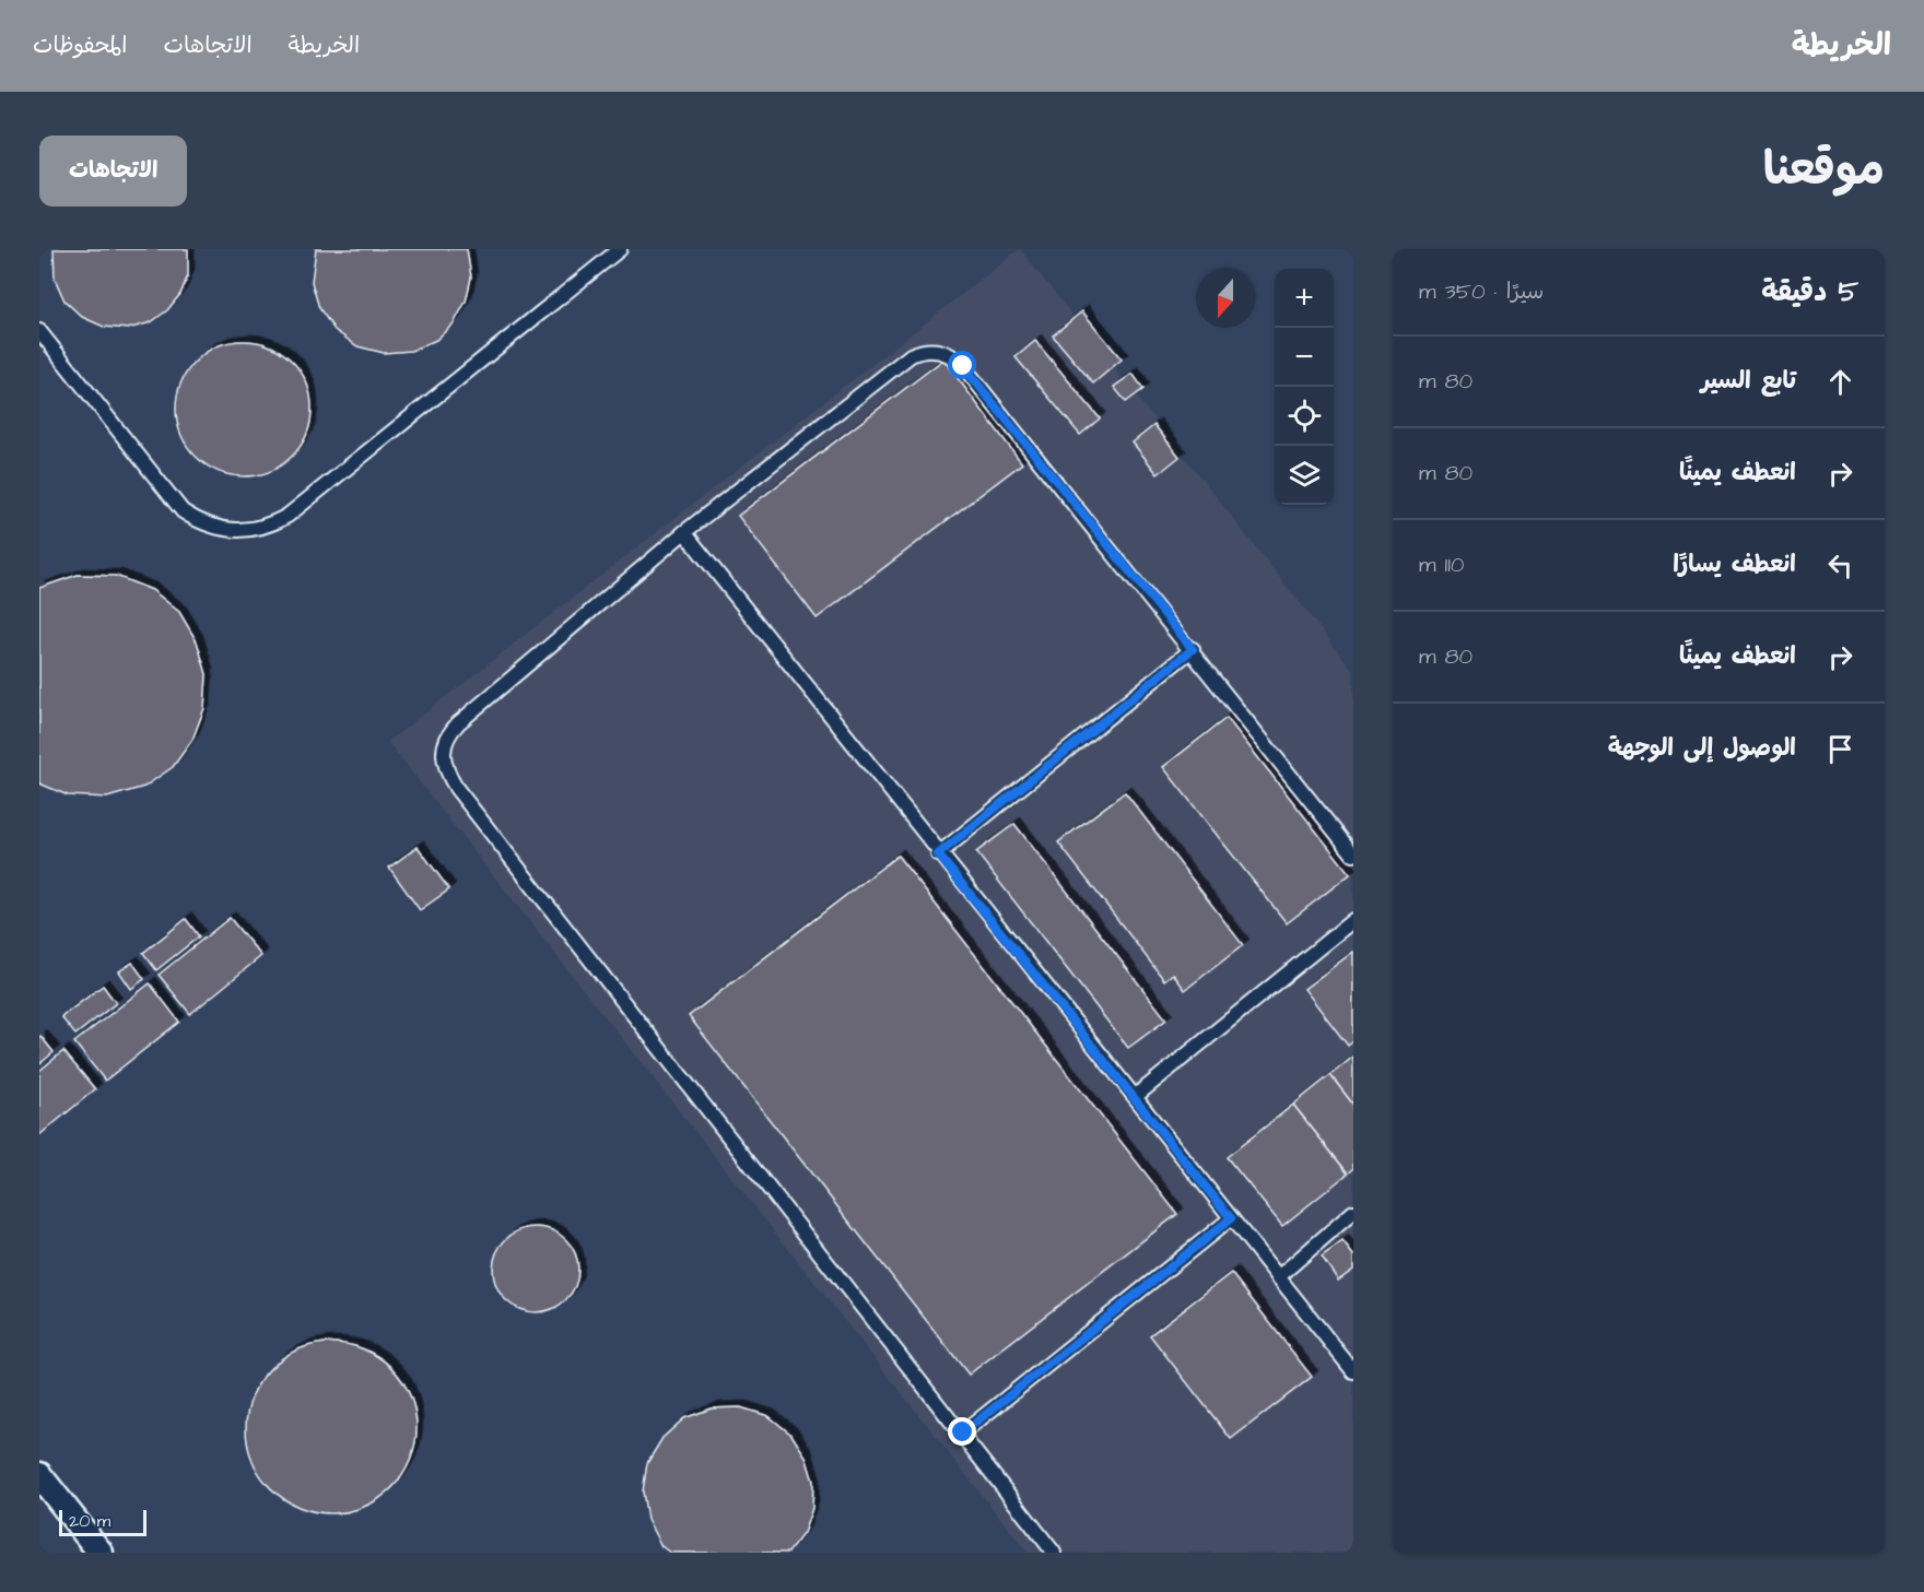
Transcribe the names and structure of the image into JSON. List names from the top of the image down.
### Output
{
  "scale_bar": "20 m",
  "north": "bottom",
  "page": {
    "header": "الخريطة",
    "nav": ["الخريطة", "الاتجاهات", "المحفوظات"],
    "title": "موقعنا",
    "buttons": "الاتجاهات",
    "heading": ["5 دقيقة", "سيرًا · 350 m"],
    "map_buttons": ["+", "−"],
    "list": [
      ["تابع السير", "80 m"],
      ["انعطف يمينًا", "80 m"],
      ["انعطف يسارًا", "110 m"],
      ["انعطف يمينًا", "80 m"],
      "الوصول إلى الوجهة"
    ],
    "scale": "20 m"
  }
}
